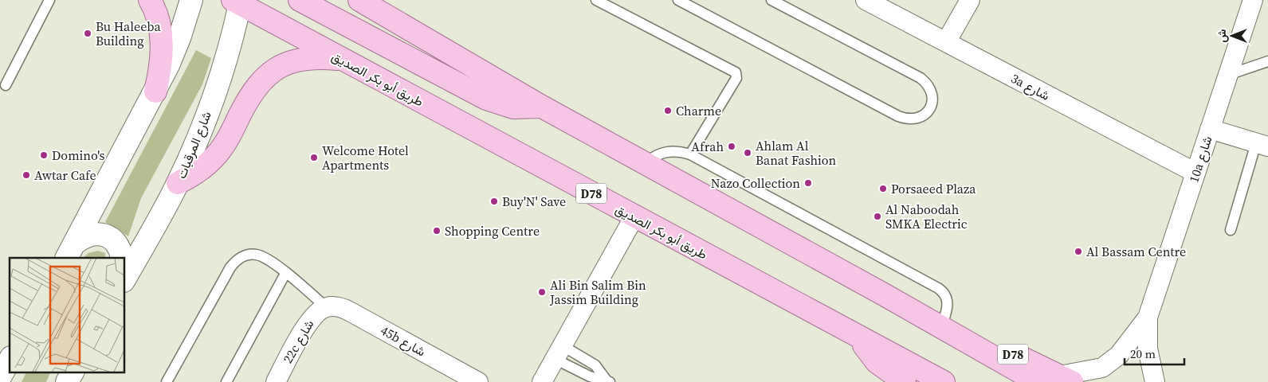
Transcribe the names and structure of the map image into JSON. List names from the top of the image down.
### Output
{
  "streets": {
    "main road": ["طريق أبو بكر الصديق", "D78"],
    "street": [
      "3a شارع",
      "شارع المرقبات",
      "10a شارع",
      "45b شارع",
      "22c شارع"
    ]
  },
  "crossings": [
    ["طريق أبو بكر الصديق", "شارع المرقبات"],
    ["3a شارع", "10a شارع"],
    ["10a شارع", "D78"],
    ["45b شارع", "22c شارع"]
  ],
  "places": [
    "Bu Haleeba Building",
    "Charme",
    "Afrah",
    "Ahlam Al Banat Fashion",
    "Domino's",
    "Welcome Hotel Apartments",
    "Awtar Cafe",
    "Nazo Collection",
    "Porsaeed Plaza",
    "Buy'N' Save",
    "Al Naboodah SMKA Electric",
    "Shopping Centre",
    "Al Bassam Centre",
    "Ali Bin Salim Bin Jassim Building"
  ],
  "scale_bar": "20 m",
  "north": "left"
}
